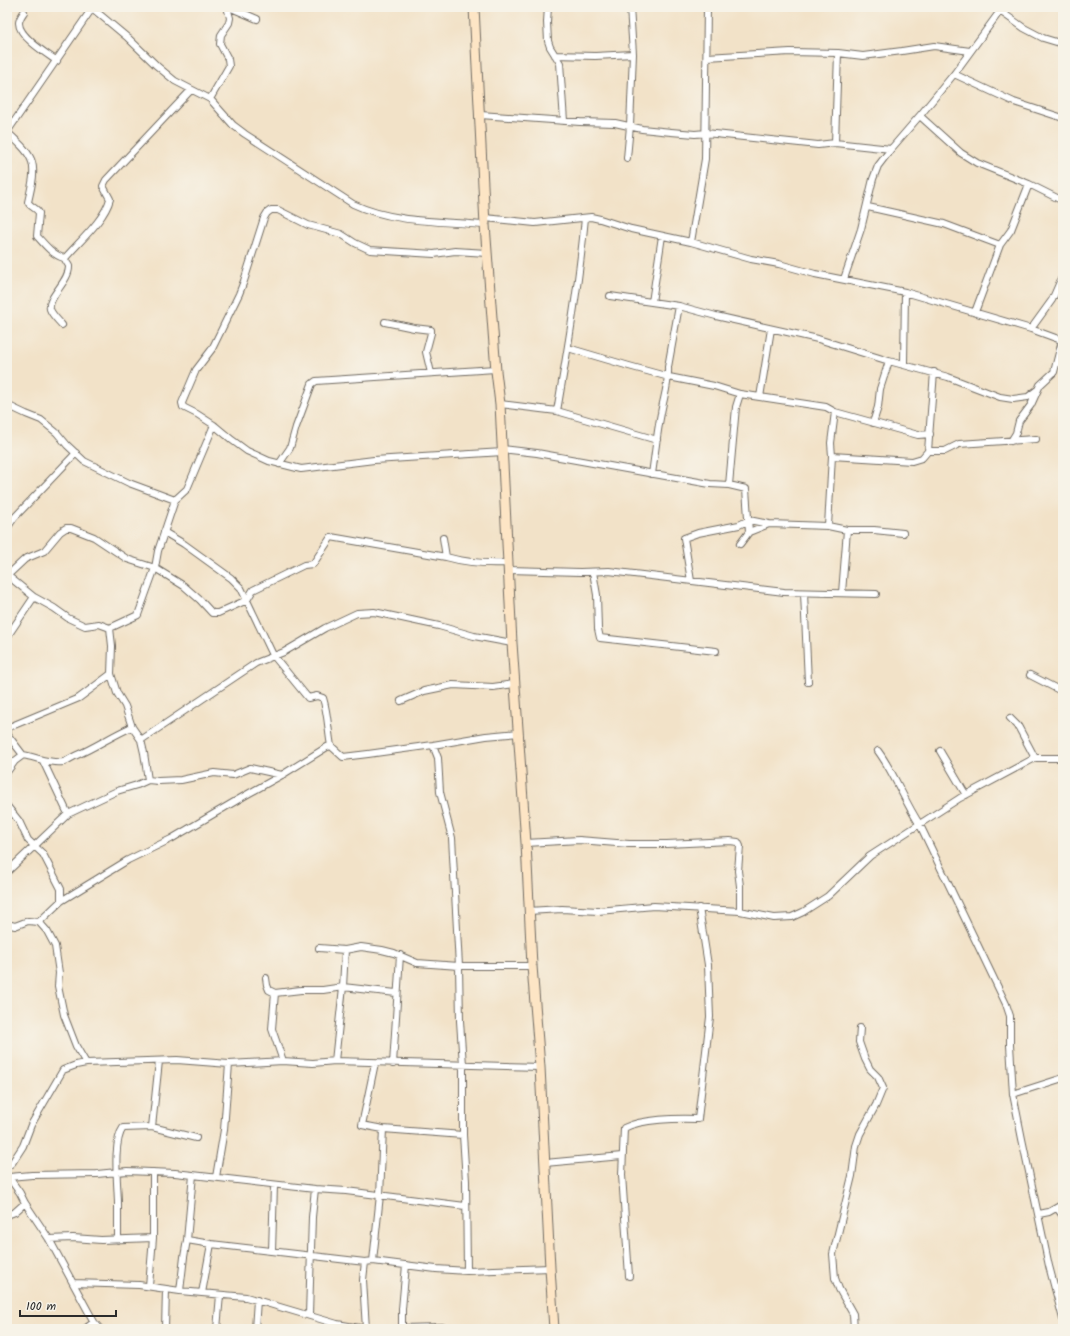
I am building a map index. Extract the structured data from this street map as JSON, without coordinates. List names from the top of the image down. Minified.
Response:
{"scale_bar":"100 m"}
